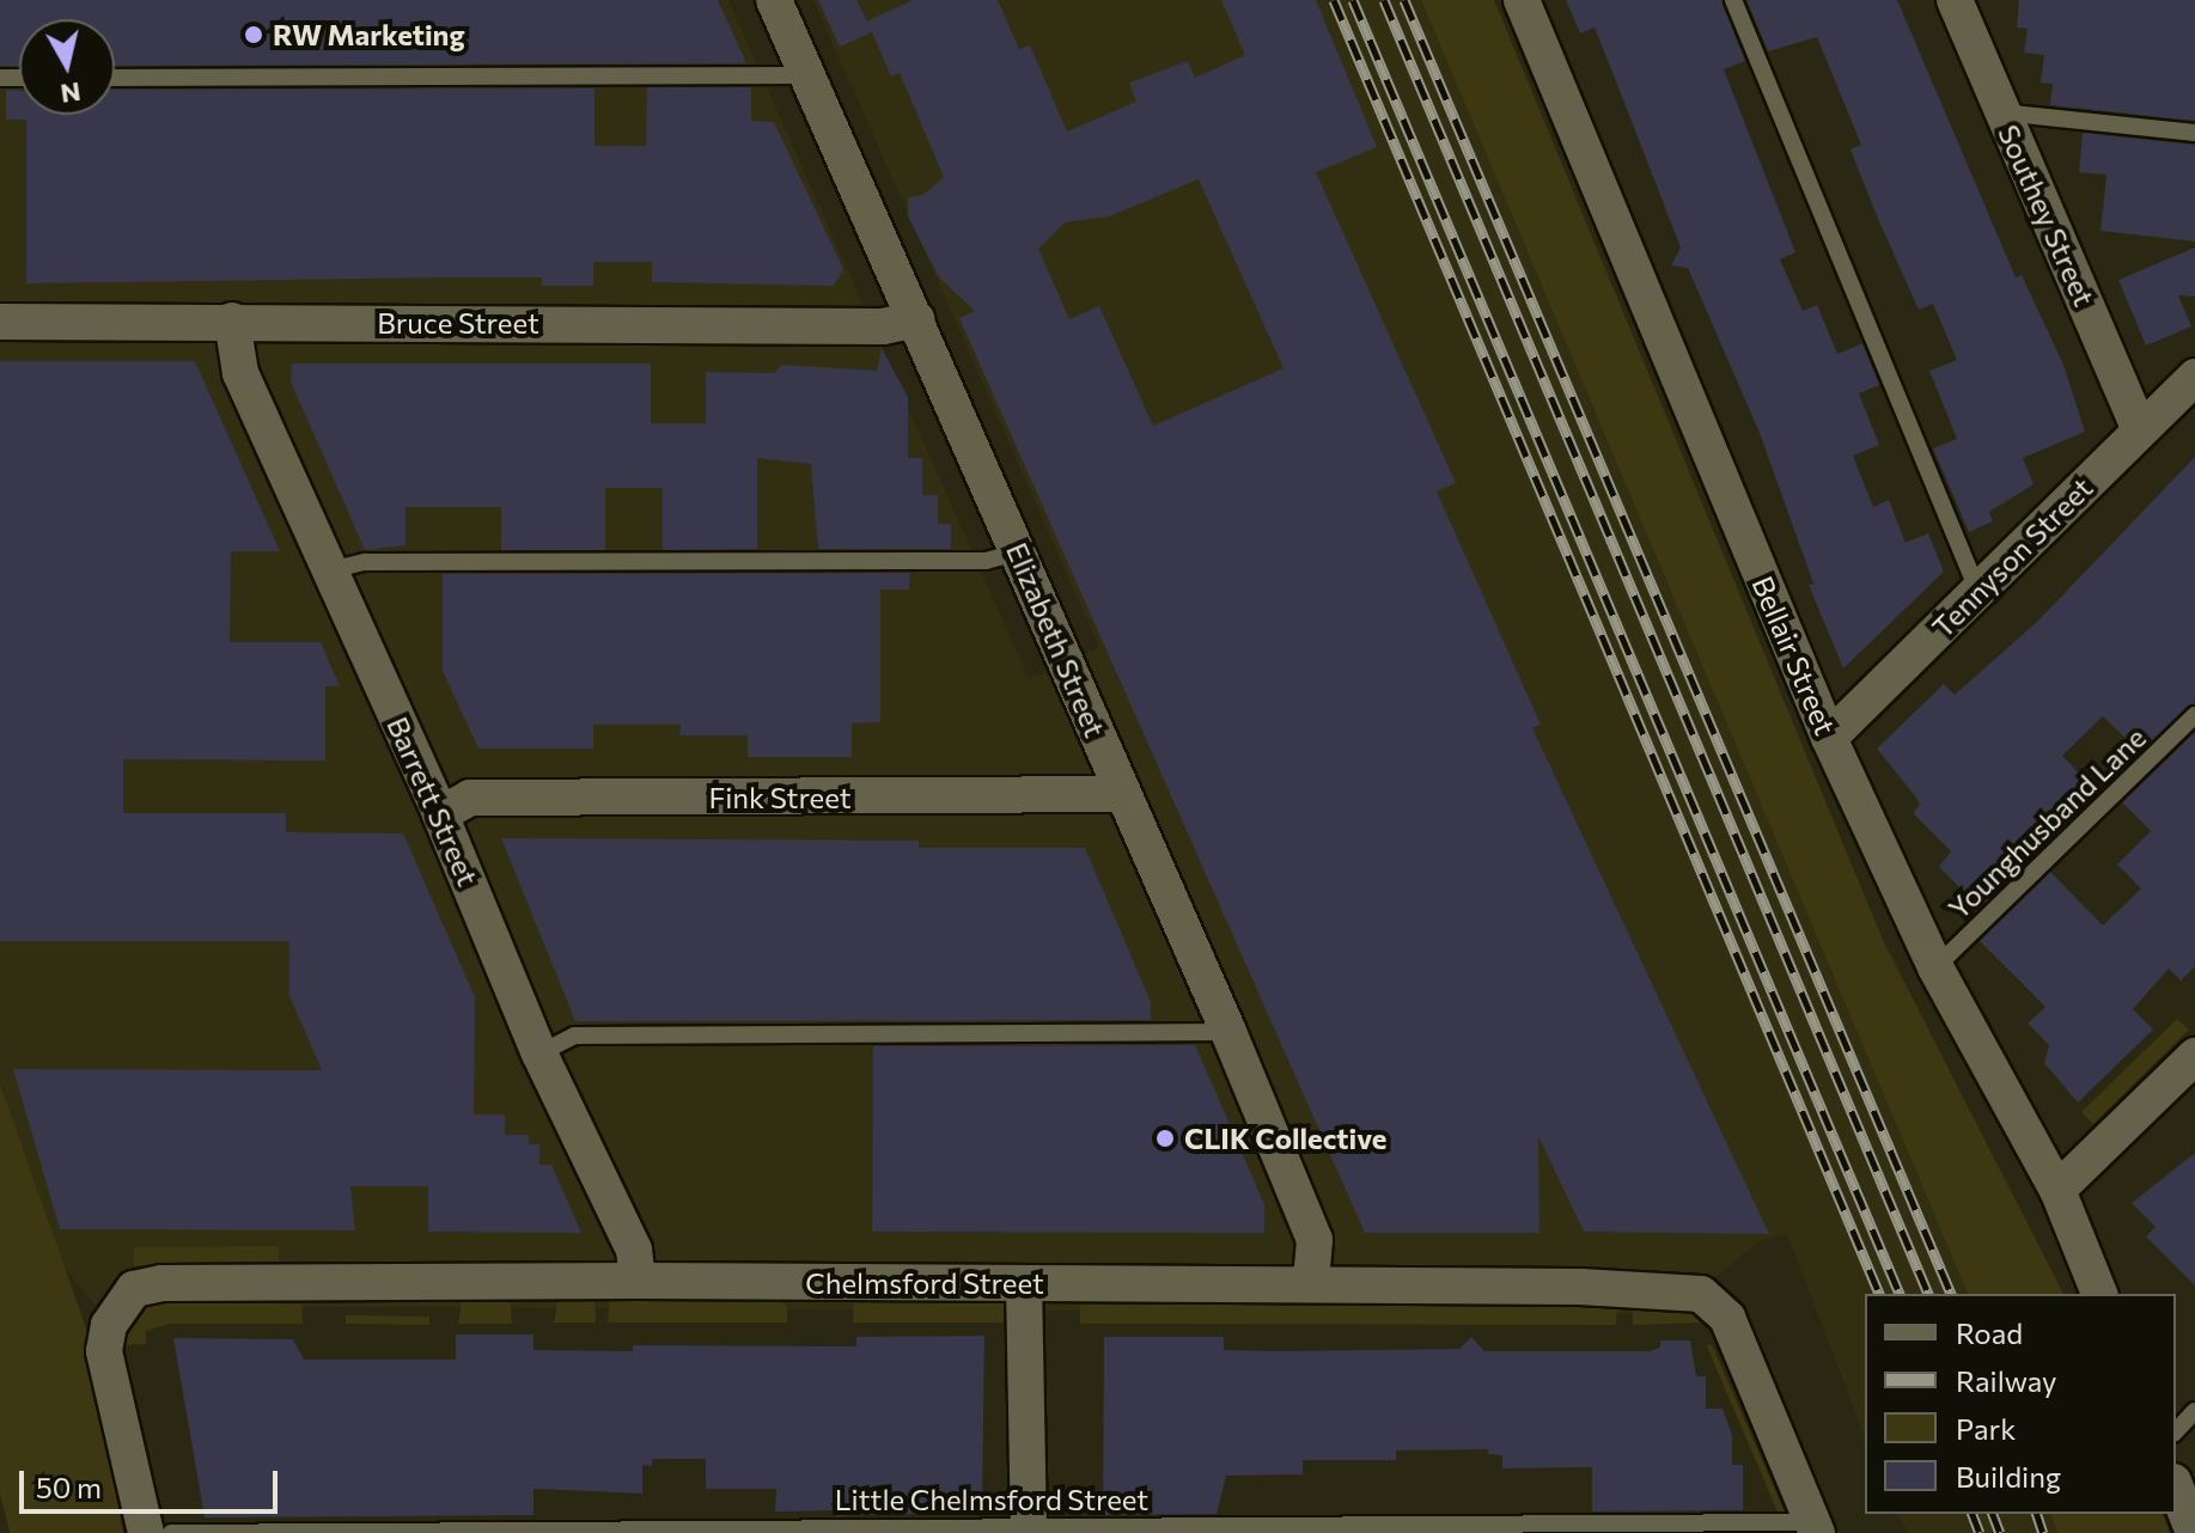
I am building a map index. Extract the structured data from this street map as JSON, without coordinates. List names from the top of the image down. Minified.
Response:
{"streets":{"street":["Southey Street","Bruce Street","Tennyson Street","Elizabeth Street","Bellair Street","Fink Street","Barrett Street","Chelmsford Street"],"lane":["Younghusband Lane","Little Chelmsford Street"]},"crossings":[["Southey Street","Tennyson Street"],["Bruce Street","Elizabeth Street"],["Bruce Street","Barrett Street"],["Tennyson Street","Bellair Street"],["Elizabeth Street","Fink Street"],["Elizabeth Street","Chelmsford Street"],["Bellair Street","Younghusband Lane"],["Fink Street","Barrett Street"],["Barrett Street","Chelmsford Street"],["Chelmsford Street","Little Chelmsford Street"]],"places":["RW Marketing","CLIK Collective"],"legend":["Road","Railway","Park","Building"],"scale_bar":"50 m","north":"bottom"}
